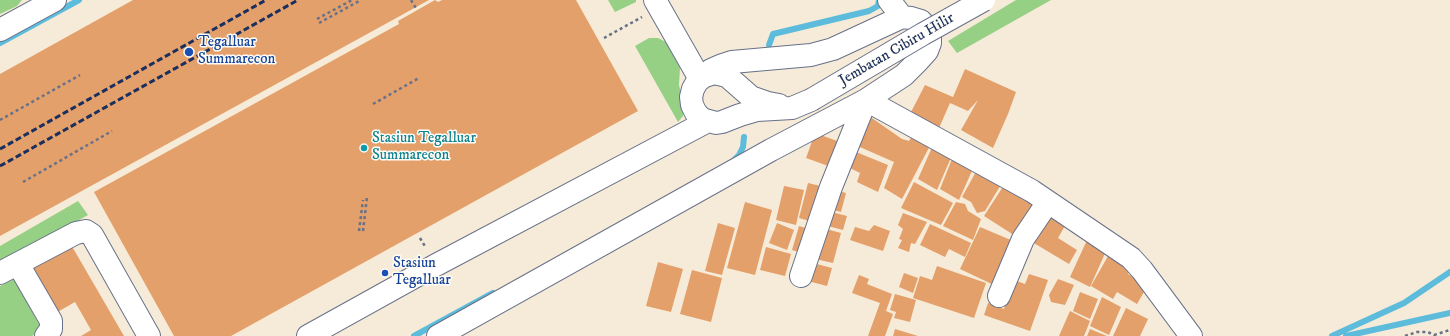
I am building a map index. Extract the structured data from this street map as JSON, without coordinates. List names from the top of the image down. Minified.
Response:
{"streets":{"street":["Jembatan Cibiru Hilir"]},"places":["Tegalluar Summarecon","Stasiun Tegalluar Summarecon","Stasiun Tegalluar"]}
